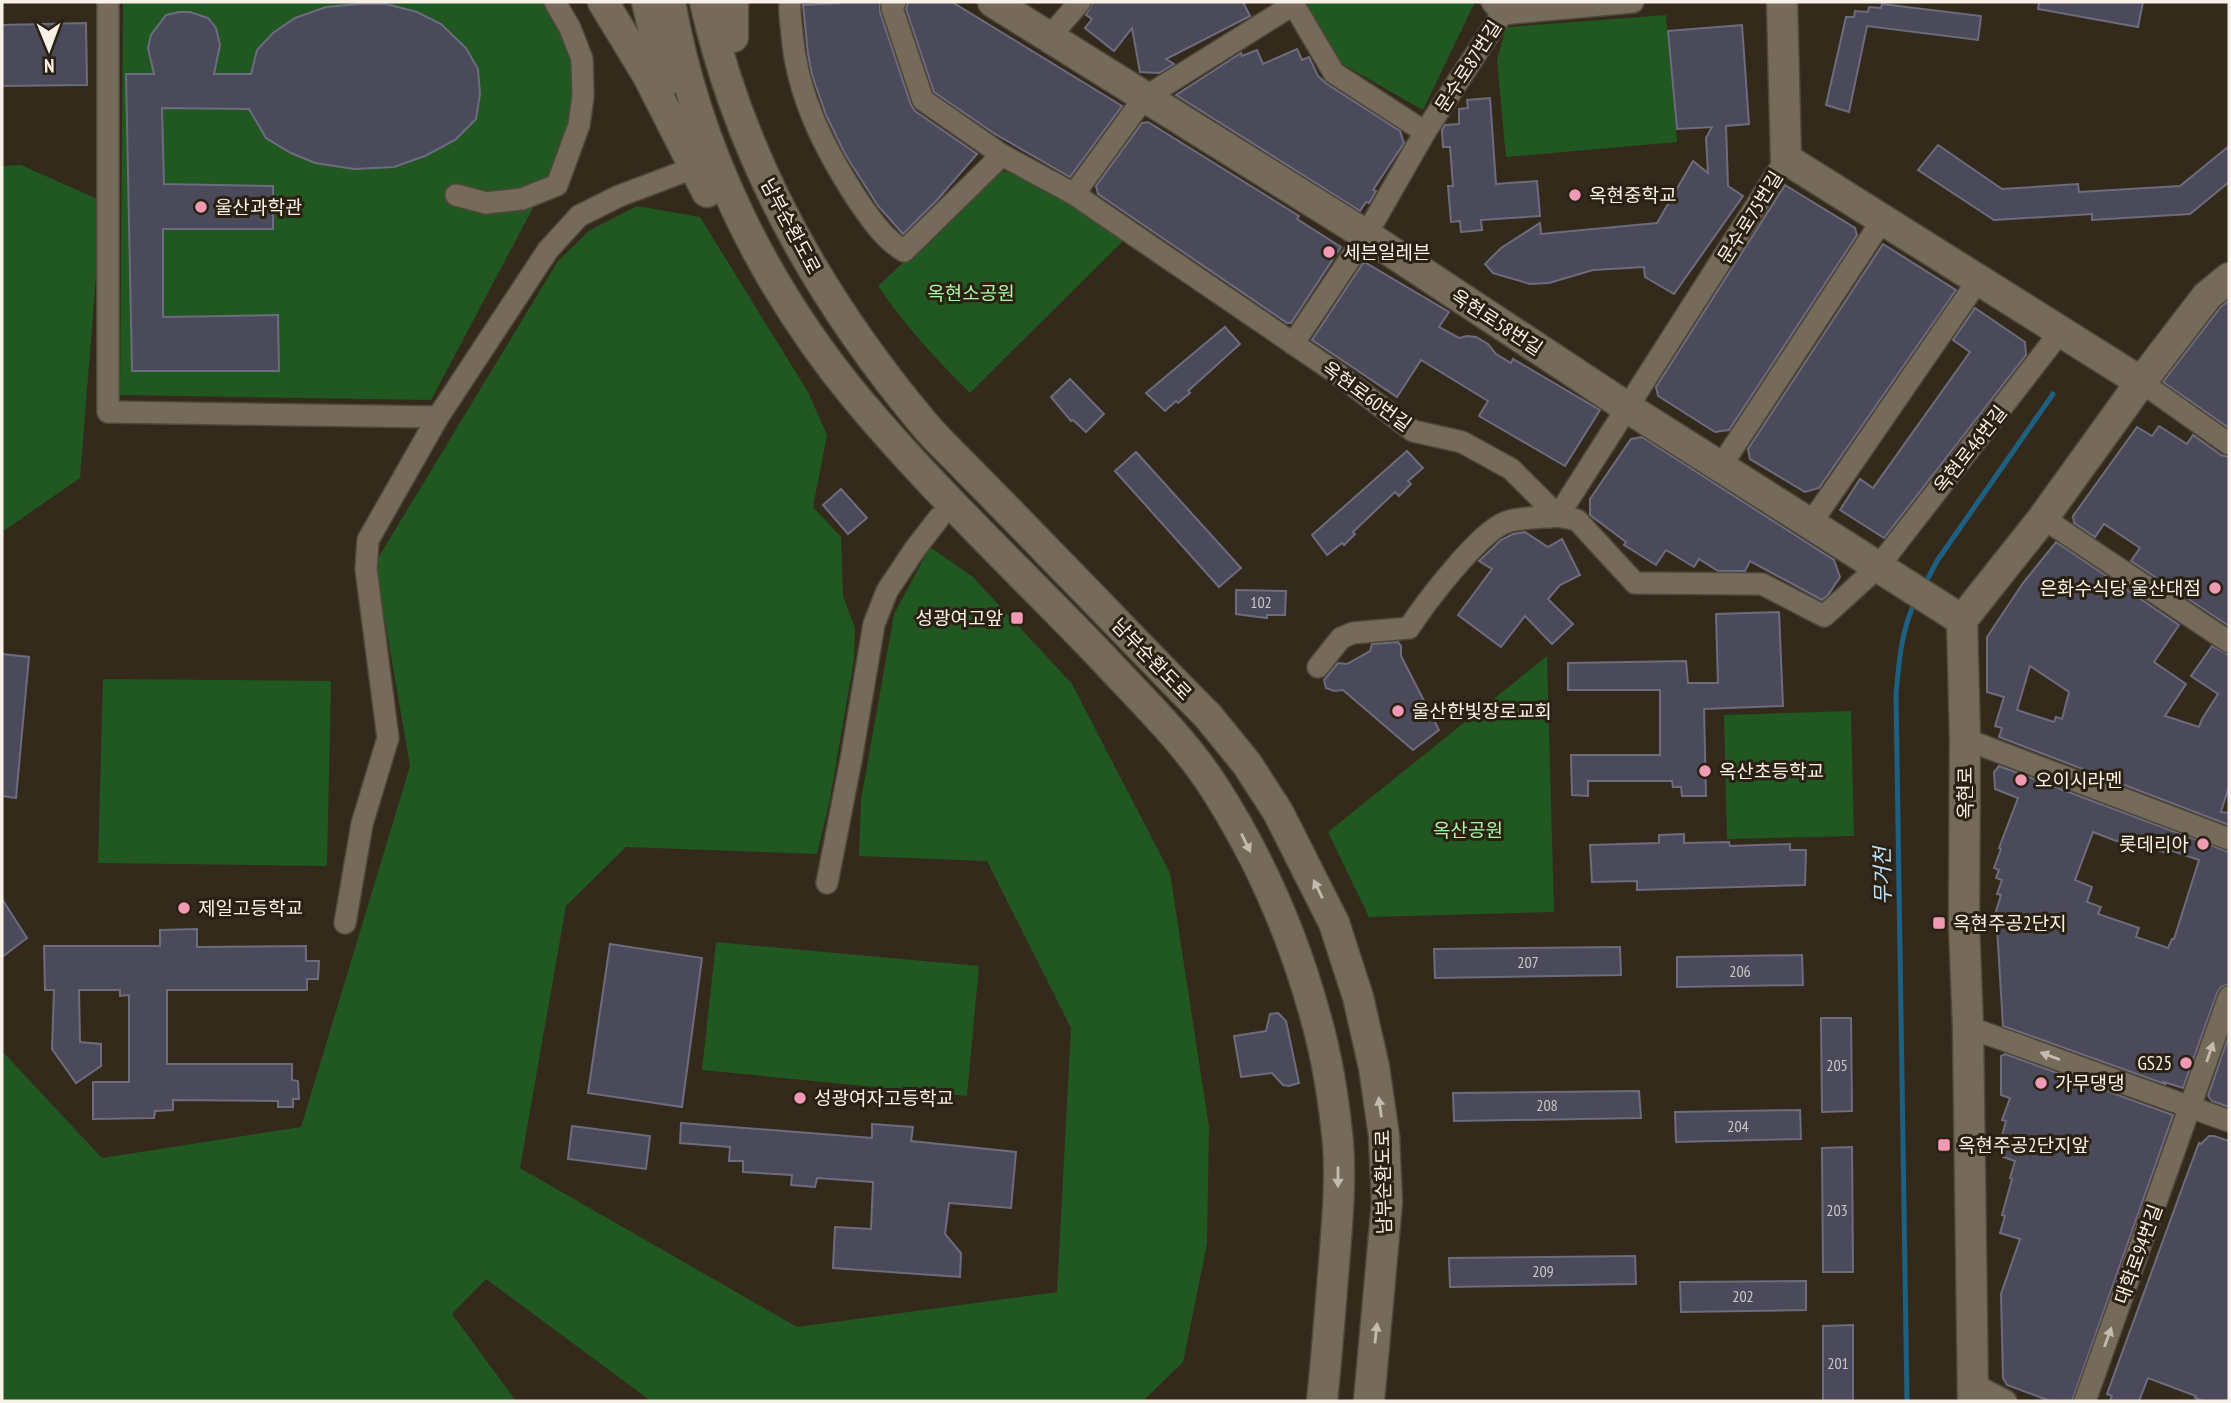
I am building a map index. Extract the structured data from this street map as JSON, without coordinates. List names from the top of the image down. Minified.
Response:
{"streets":{"main road":["문수로75번길","남부순환도로","옥현로58번길","옥현로"],"street":["문수로87번길","옥현로60번길","옥현로46번길","대학로94번길"]},"crossings":[["문수로87번길","옥현로58번길"],["문수로75번길","옥현로58번길"],["옥현로58번길","옥현로60번길"],["옥현로58번길","옥현로46번길"],["옥현로58번길","옥현로"],["옥현로60번길","옥현로46번길"]],"one_way":["대학로94번길"],"water":["무거천"],"parks":["옥현소공원","옥산공원"],"places":{"other":["옥현중학교","울산과학관","세븐일레븐","은화수식당 울산대점","울산한빛장로교회","옥산초등학교","오이시라멘","롯데리아","제일고등학교","GS25","가무댕댕","성광여자고등학교"],"transit":["성광여고앞","옥현주공2단지","옥현주공2단지앞"]},"house_numbers":["102","207","206","205","208","204","203","209","202","201"],"north":"bottom"}
